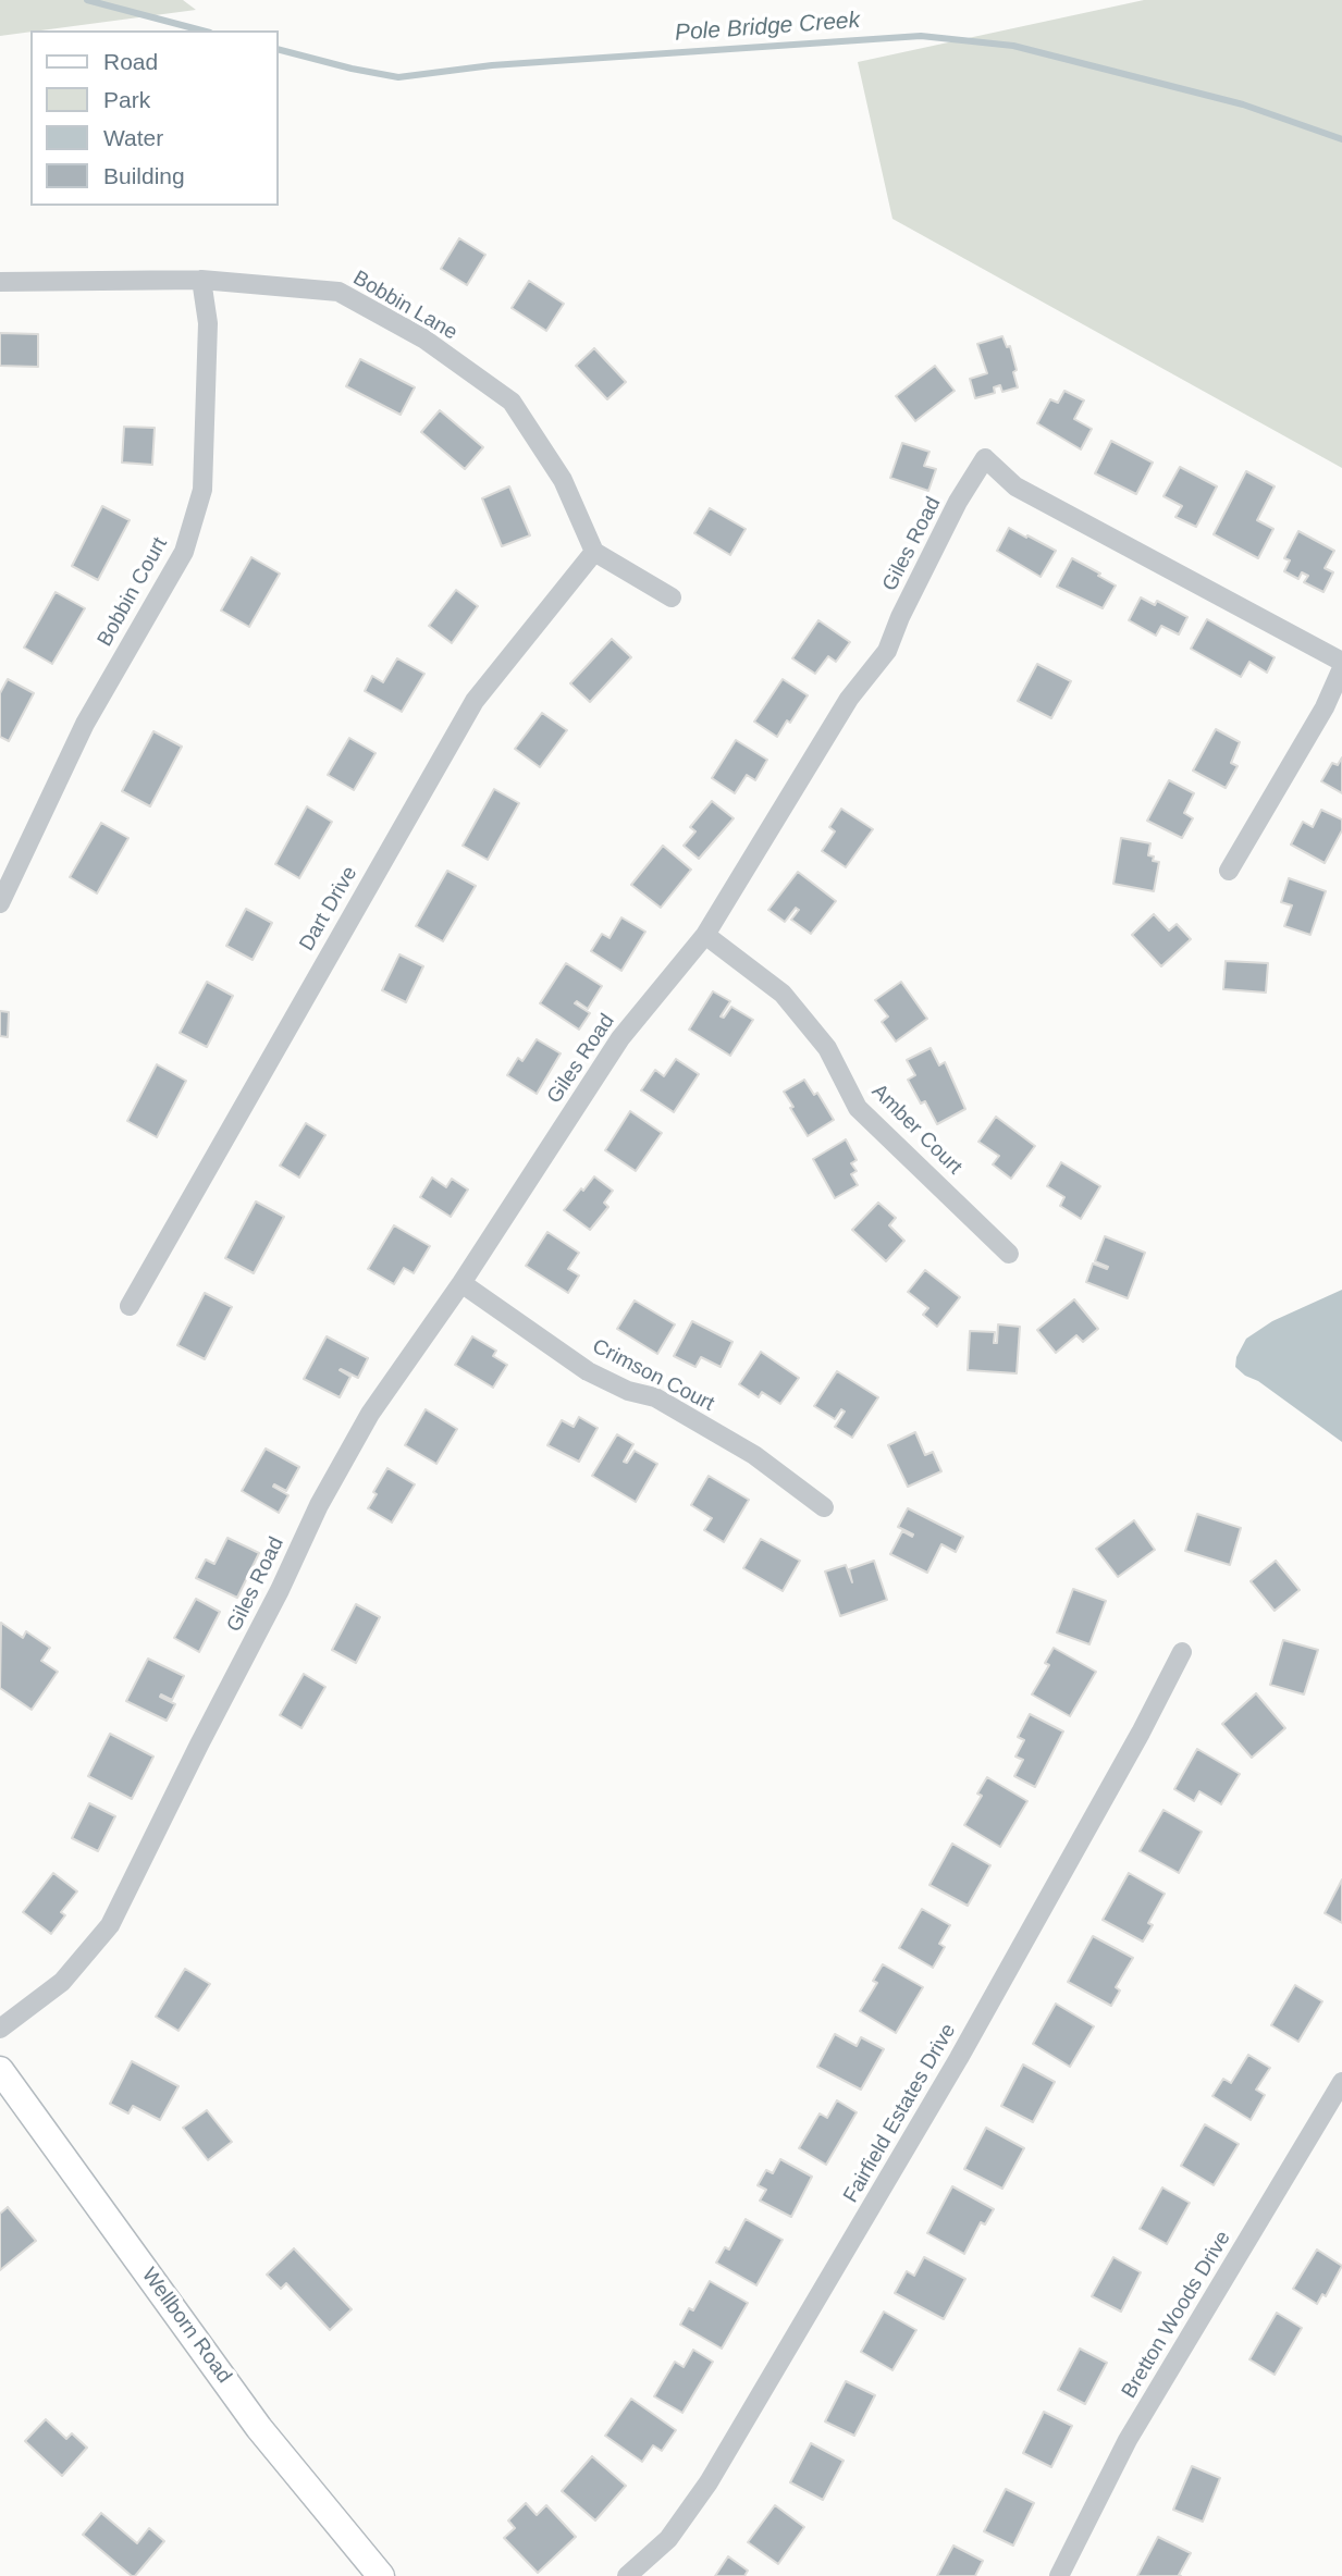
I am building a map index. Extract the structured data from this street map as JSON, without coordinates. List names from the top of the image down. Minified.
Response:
{"streets":{"street":["Bobbin Lane","Giles Road","Bobbin Court","Dart Drive","Amber Court","Crimson Court","Fairfield Estates Drive","Bretton Woods Drive","Wellborn Road"]},"crossings":[["Bobbin Lane","Bobbin Court"],["Bobbin Lane","Dart Drive"],["Giles Road","Amber Court"],["Giles Road","Crimson Court"]],"water":["Pole Bridge Creek"],"legend":["Road","Park","Water","Building"]}
